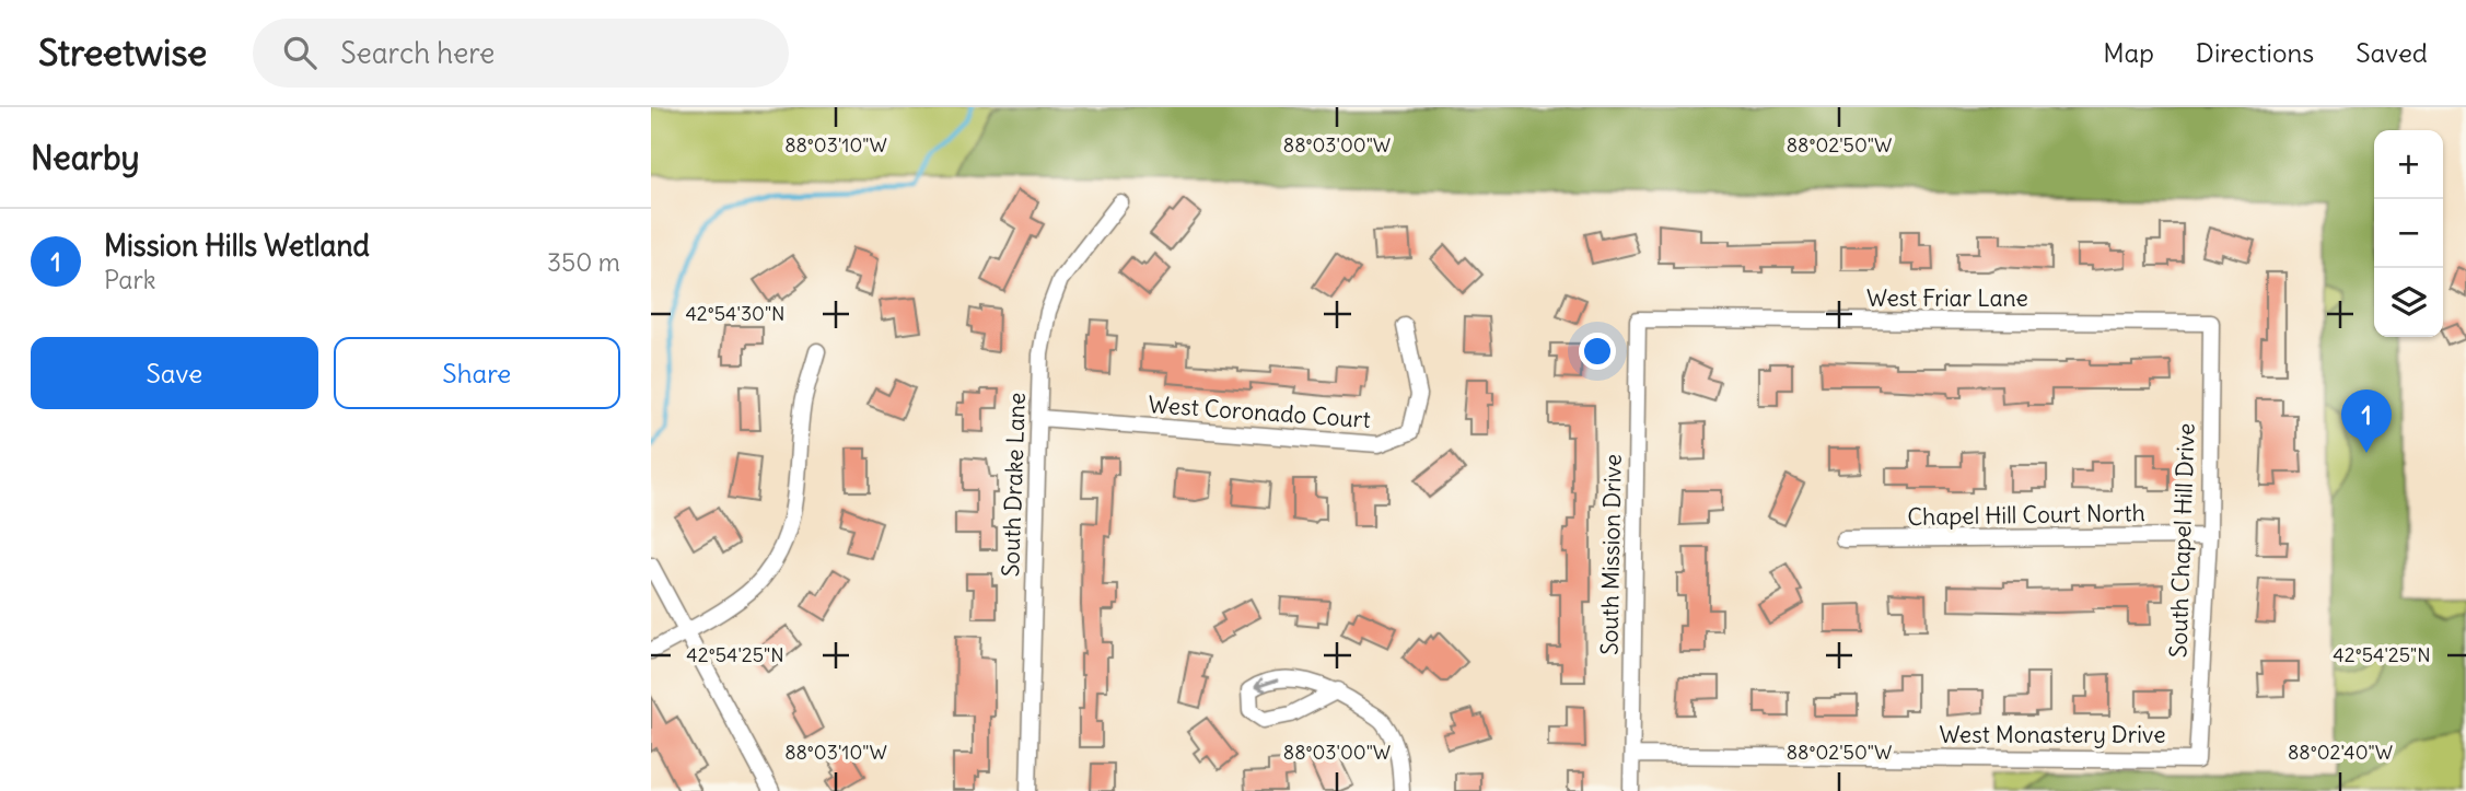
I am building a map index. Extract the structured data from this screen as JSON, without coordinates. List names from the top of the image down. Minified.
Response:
{"streets":{"street":["West Friar Lane","West Coronado Court","South Drake Lane","Chapel Hill Court North","South Chapel Hill Drive","South Mission Drive","West Monastery Drive"]},"crossings":[["West Friar Lane","South Chapel Hill Drive"],["West Friar Lane","South Mission Drive"],["West Coronado Court","South Drake Lane"],["Chapel Hill Court North","South Chapel Hill Drive"],["South Chapel Hill Drive","West Monastery Drive"],["South Mission Drive","West Monastery Drive"]],"page":{"header":"Streetwise","search":"Search here","nav":["Map","Directions","Saved"],"heading":"Nearby","map_buttons":["+","−"],"list":[{"mark":"1","name":"Mission Hills Wetland","note":"Park","value":"350 m"}],"buttons":["Save","Share"],"pins":"1"},"coordinates":["88°03'10\"W","88°03'00\"W","88°02'50\"W","42°54'30\"N","42°54'25\"N","88°02'40\"W"]}
